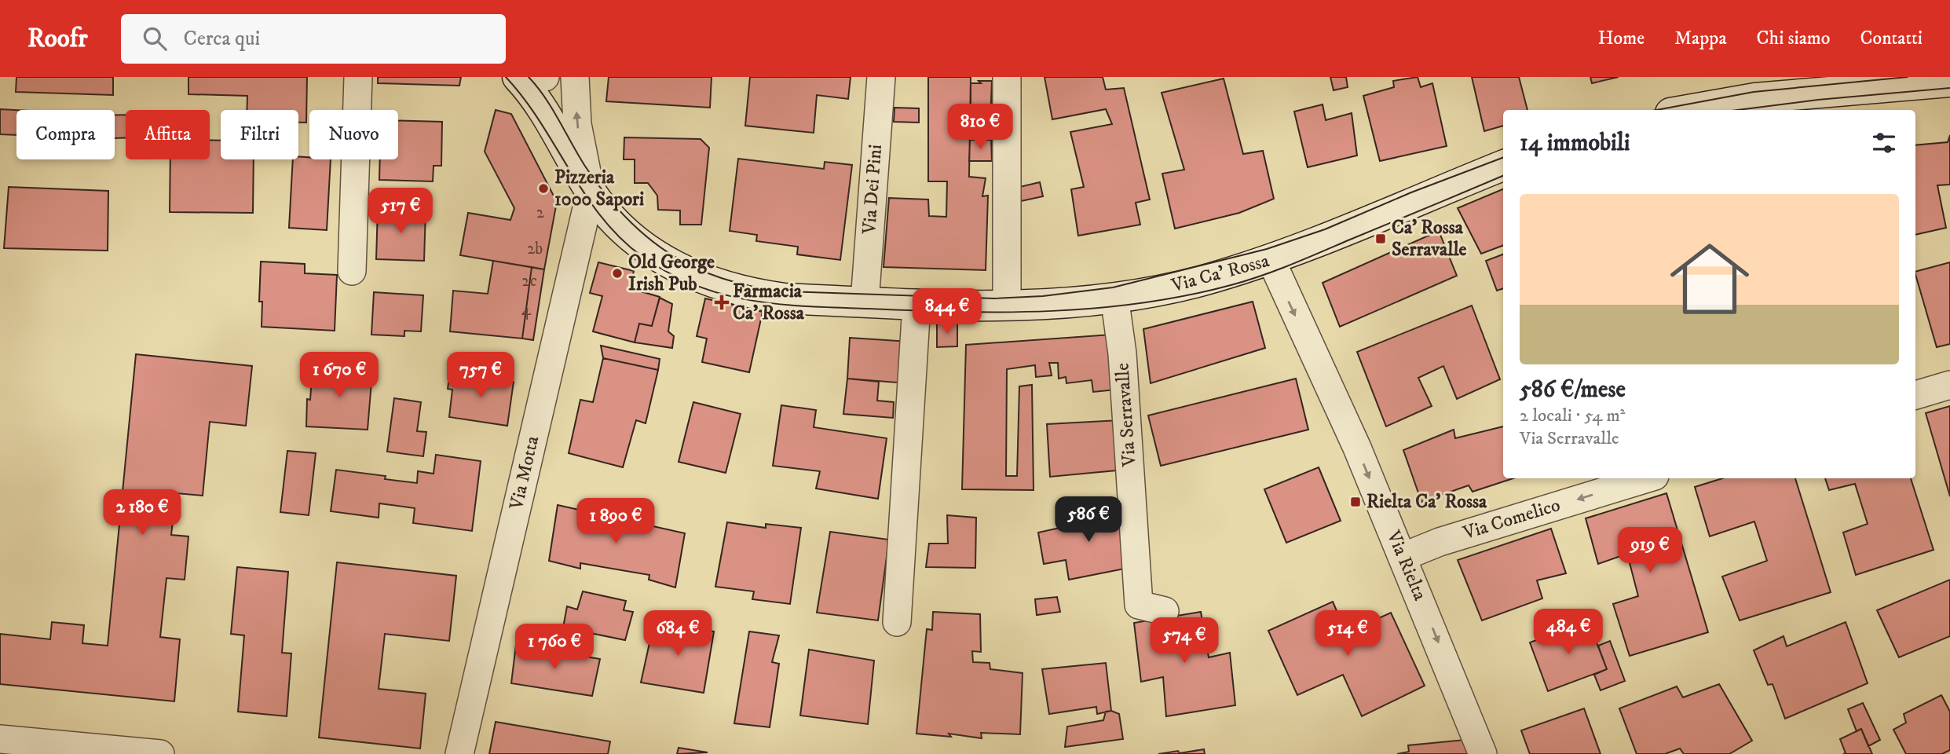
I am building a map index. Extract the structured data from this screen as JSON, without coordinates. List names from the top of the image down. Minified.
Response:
{"streets":{"street":["Via Dei Pini","Via Ca' Rossa","Via Serravalle","Via Motta","Via Comelico","Via Rielta"]},"crossings":[["Via Dei Pini","Via Ca' Rossa"],["Via Ca' Rossa","Via Serravalle"],["Via Ca' Rossa","Via Motta"],["Via Ca' Rossa","Via Rielta"],["Via Comelico","Via Rielta"]],"one_way":["Via Comelico","Via Rielta"],"places":{"other":["Pizzeria 1000 Sapori","Old George Irish Pub"],"transit":["Ca' Rossa Serravalle","Rielta Ca' Rossa"],"health":["Farmacia Ca' Rossa"]},"house_numbers":["2","2b","2c","4"],"page":{"header":"Roofr","search":"Cerca qui","nav":["Home","Mappa","Chi siamo","Contatti"],"price":["810 €","517 €","844 €","1 670 €","757 €","2 180 €","586 €","1 890 €","919 €","484 €","684 €","514 €","574 €","1 760 €"],"chip":["Compra","Affitta","Filtri","Nuovo"],"heading":"14 immobili","list":[{"name":"586 €/mese","note":"2 locali · 54 m² · Via Serravalle"}]}}
